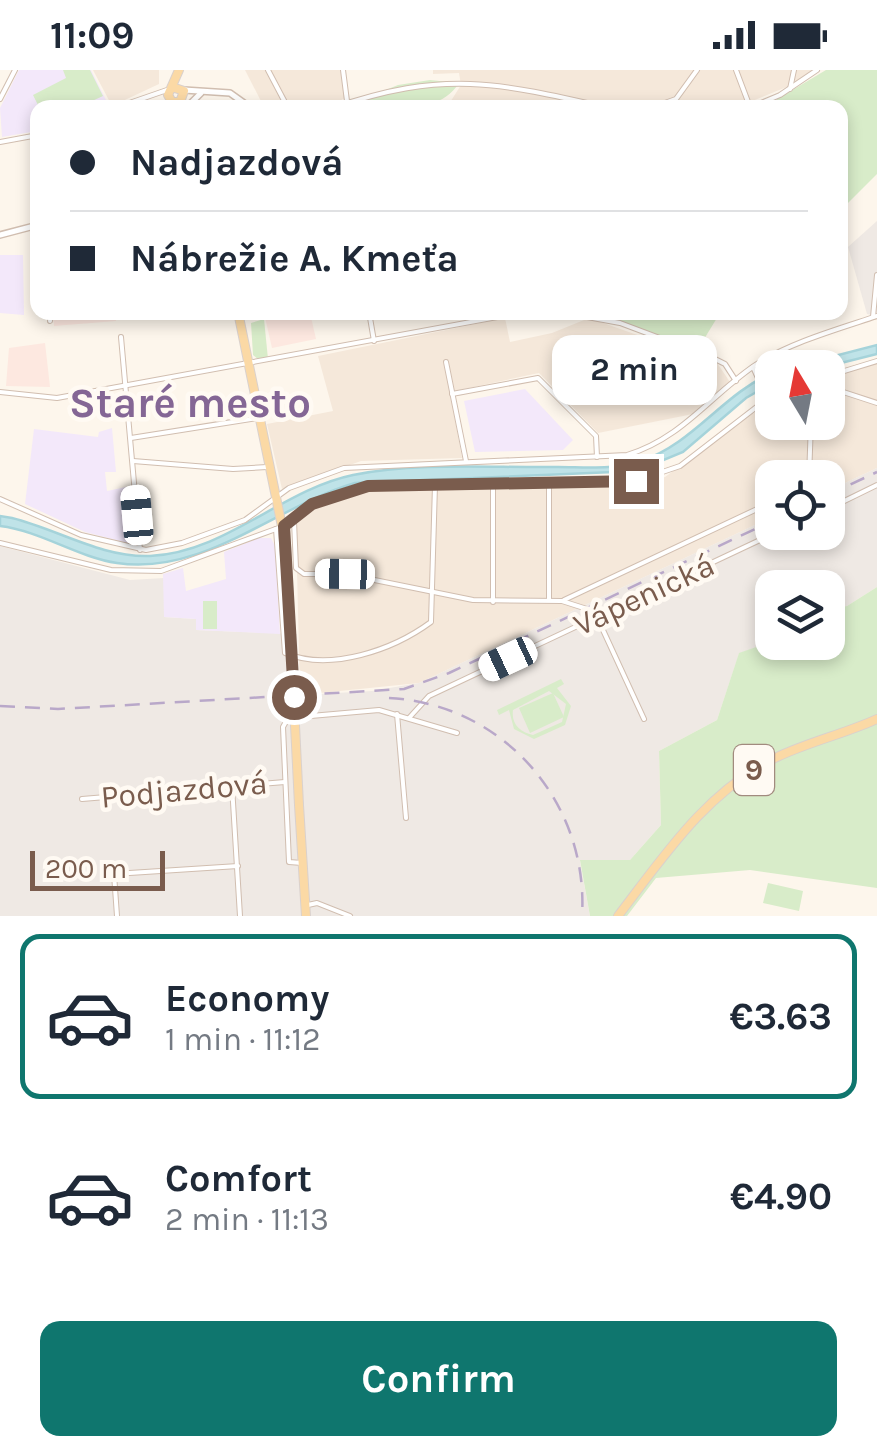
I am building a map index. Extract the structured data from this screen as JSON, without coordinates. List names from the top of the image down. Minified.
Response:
{"streets":{"main road":["9"],"street":["Vápenická","Podjazdová"]},"districts":["Staré mesto"],"scale_bar":"200 m","north":"top","page":{"status":"11:09","banner":["Nadjazdová","Nábrežie A. Kmeťa"],"bubble":"2 min","scale":"200 m","list":[{"name":"Economy","note":"1 min · 11:12","value":"€3.63"},{"name":"Comfort","note":"2 min · 11:13","value":"€4.90"}],"buttons":"Confirm"}}
